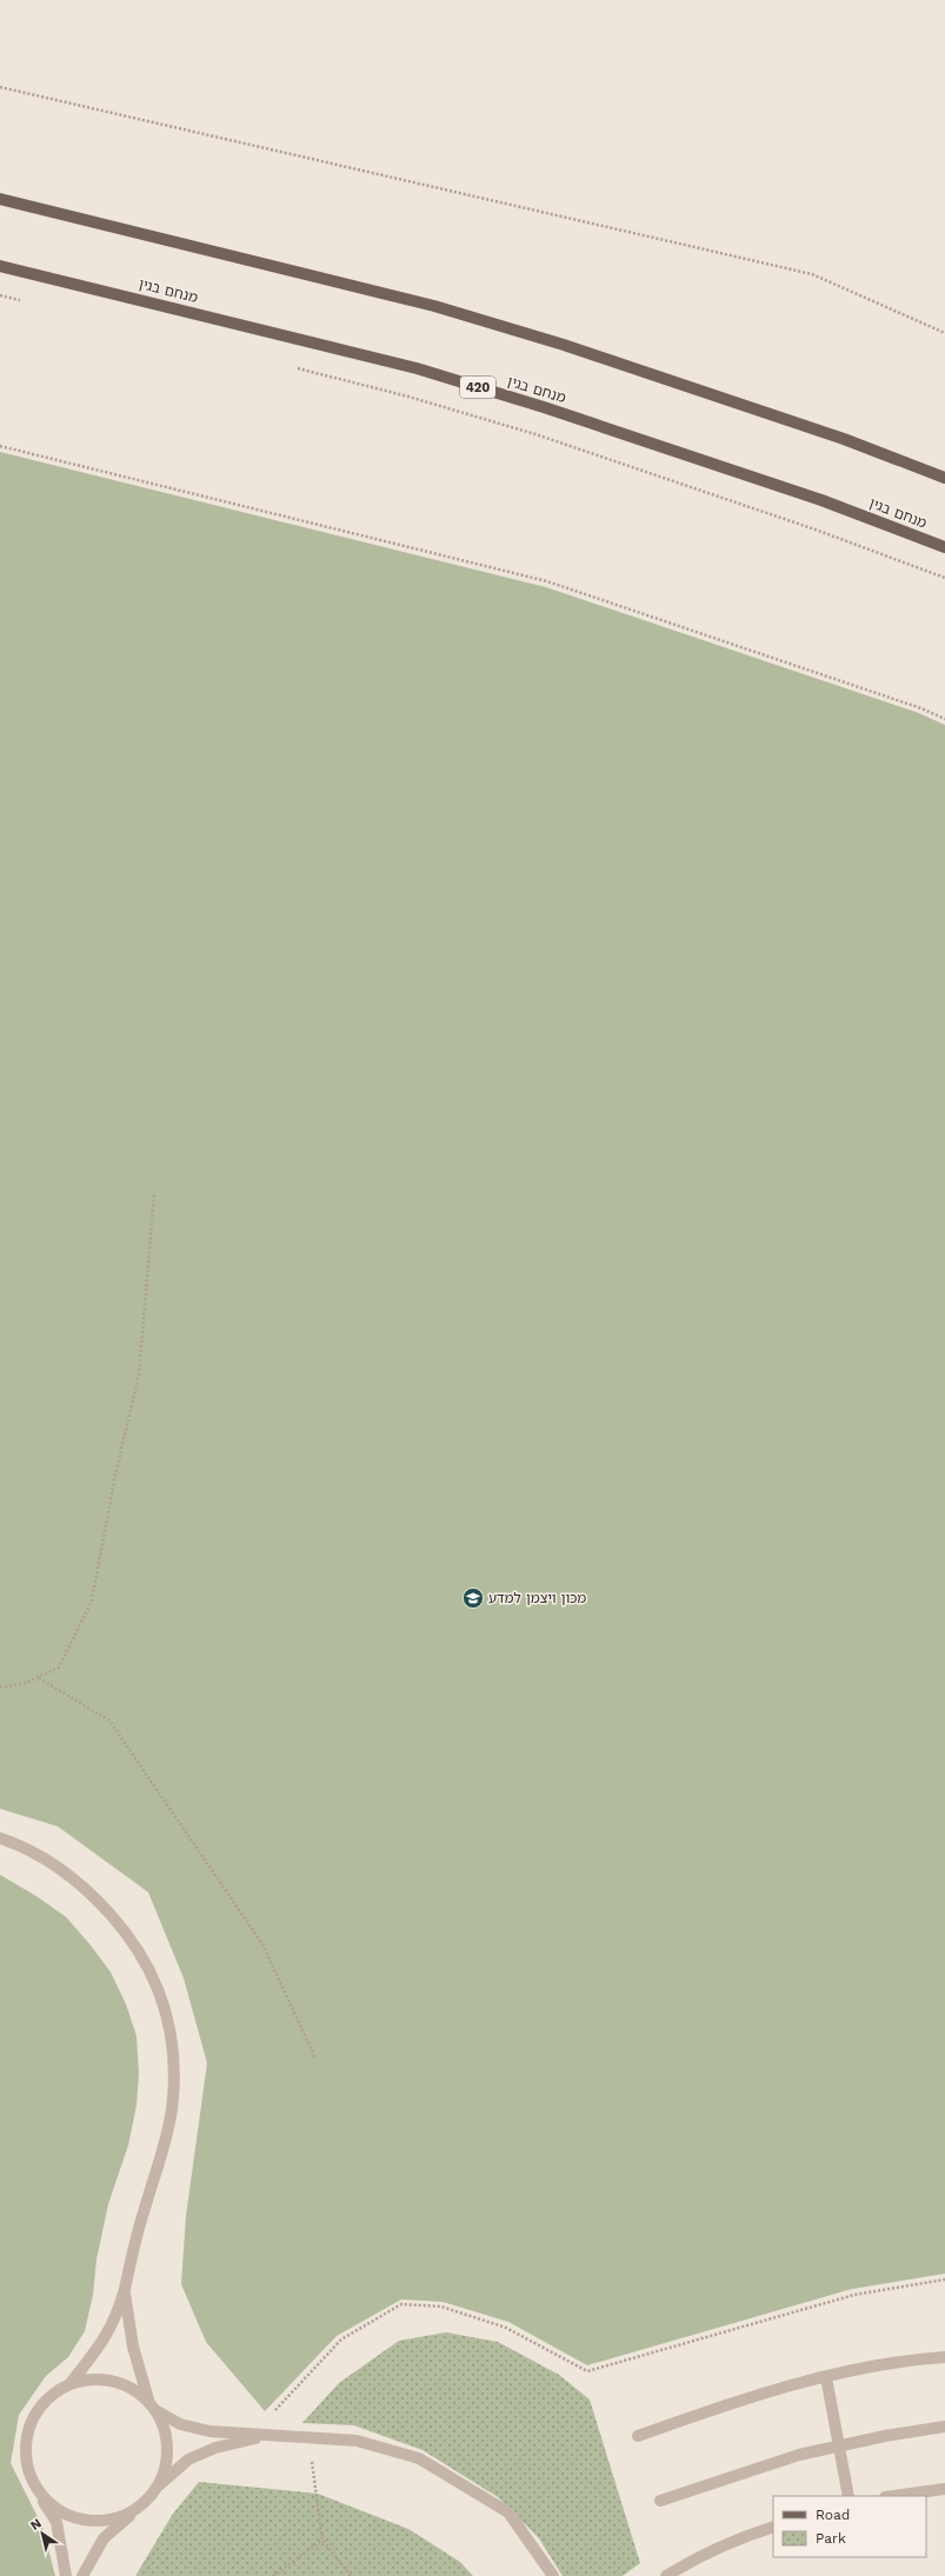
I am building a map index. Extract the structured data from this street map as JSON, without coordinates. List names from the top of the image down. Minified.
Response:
{"streets":{"main road":["מנחם בגין","420"]},"places":{"school or university":["מכון ויצמן למדע"]},"legend":["Road","Park"],"north":"top left"}
